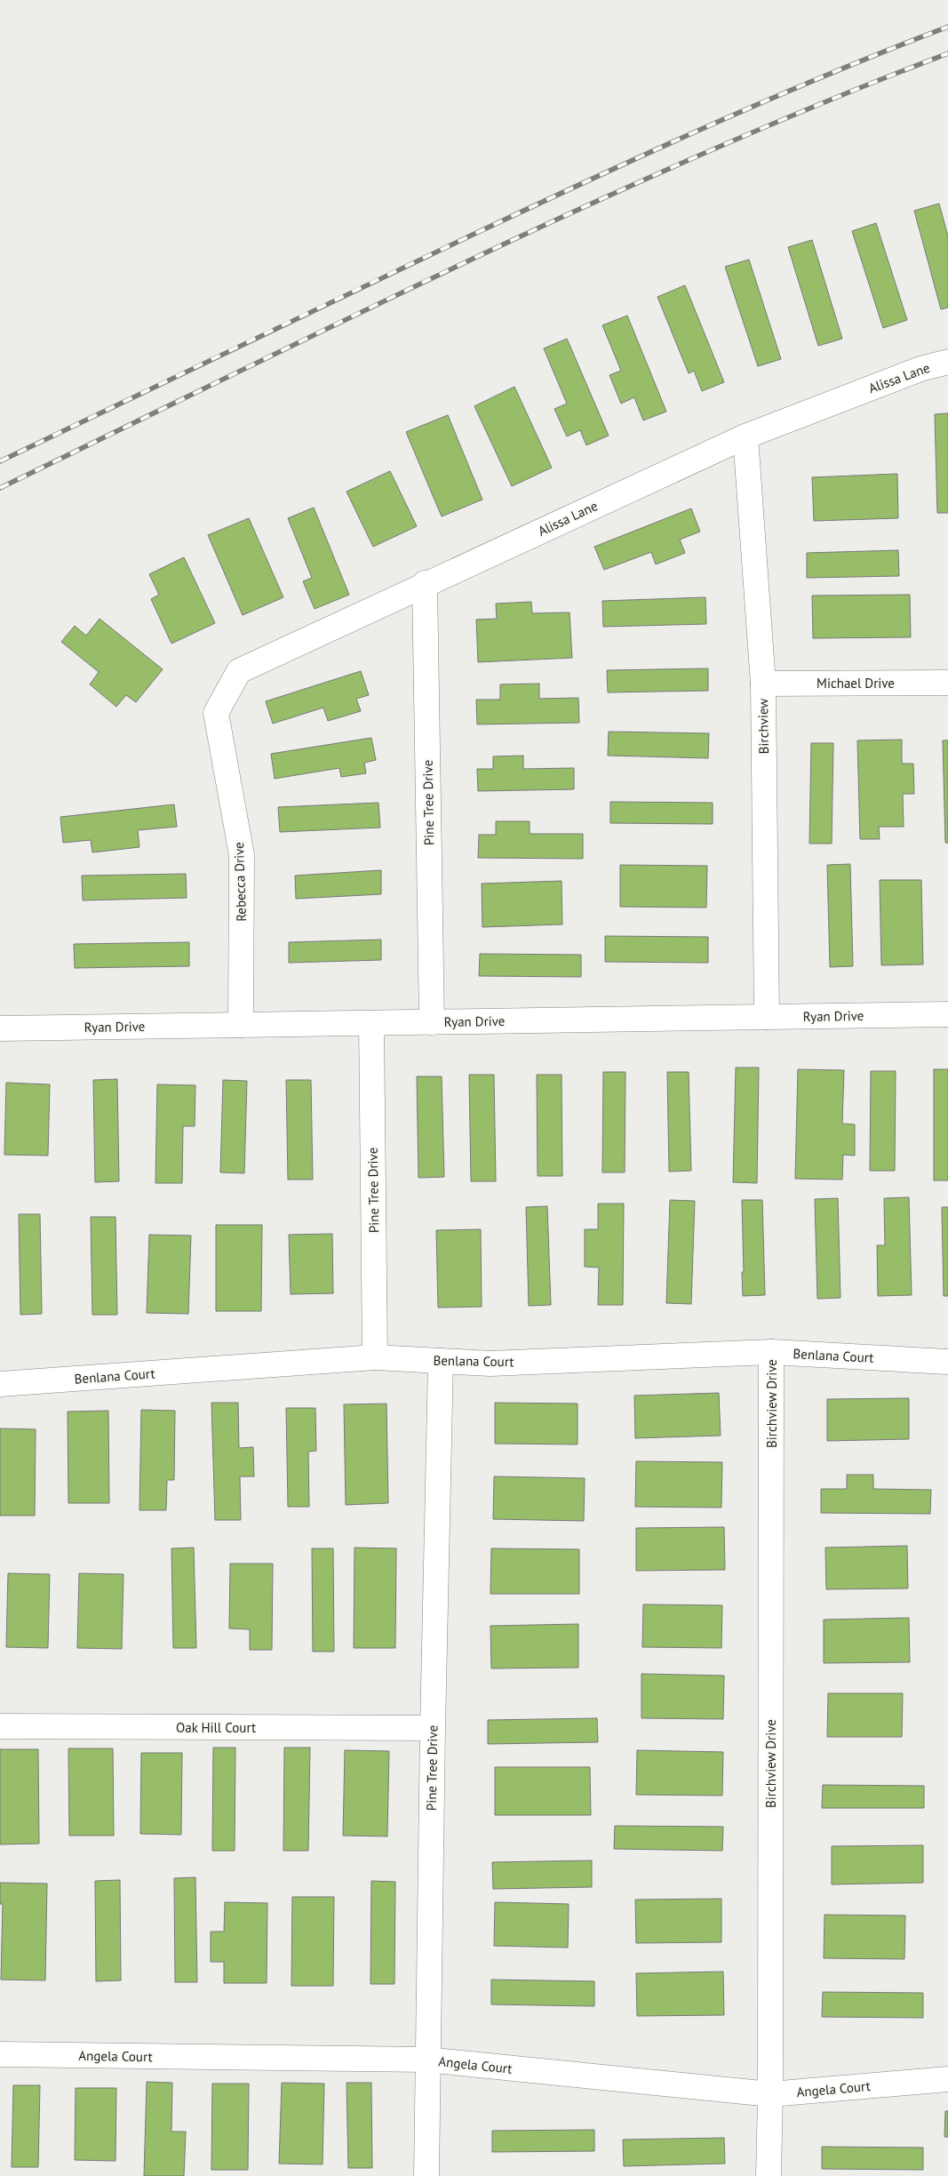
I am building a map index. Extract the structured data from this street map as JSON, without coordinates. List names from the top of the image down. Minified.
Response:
{"streets":{"street":["Alissa Lane","Michael Drive","Birchview","Pine Tree Drive","Rebecca Drive","Ryan Drive","Benlana Court","Birchview Drive","Oak Hill Court","Angela Court"]},"crossings":[["Alissa Lane","Birchview"],["Alissa Lane","Pine Tree Drive"],["Alissa Lane","Rebecca Drive"],["Michael Drive","Birchview"],["Birchview","Ryan Drive"],["Pine Tree Drive","Ryan Drive"],["Pine Tree Drive","Benlana Court"],["Pine Tree Drive","Oak Hill Court"],["Pine Tree Drive","Angela Court"],["Rebecca Drive","Ryan Drive"],["Benlana Court","Birchview Drive"],["Birchview Drive","Angela Court"]]}
